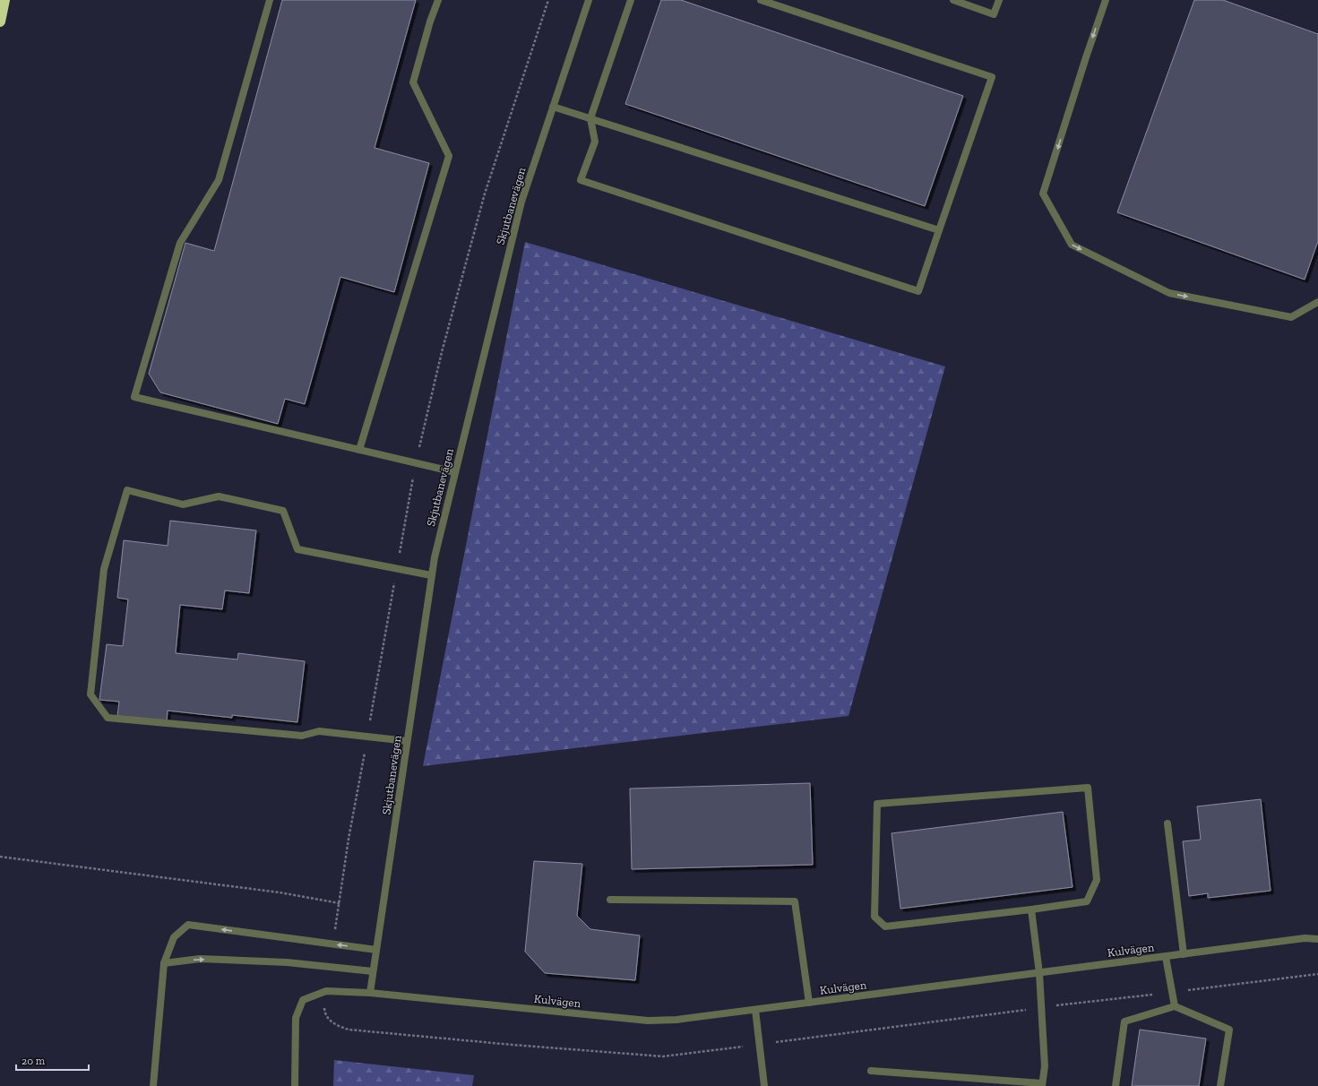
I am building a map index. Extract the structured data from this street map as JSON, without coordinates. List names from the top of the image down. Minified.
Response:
{"streets":{"street":["Skjutbanevägen","Kulvägen"]},"crossings":[["Skjutbanevägen","Kulvägen"]],"scale_bar":"20 m"}
